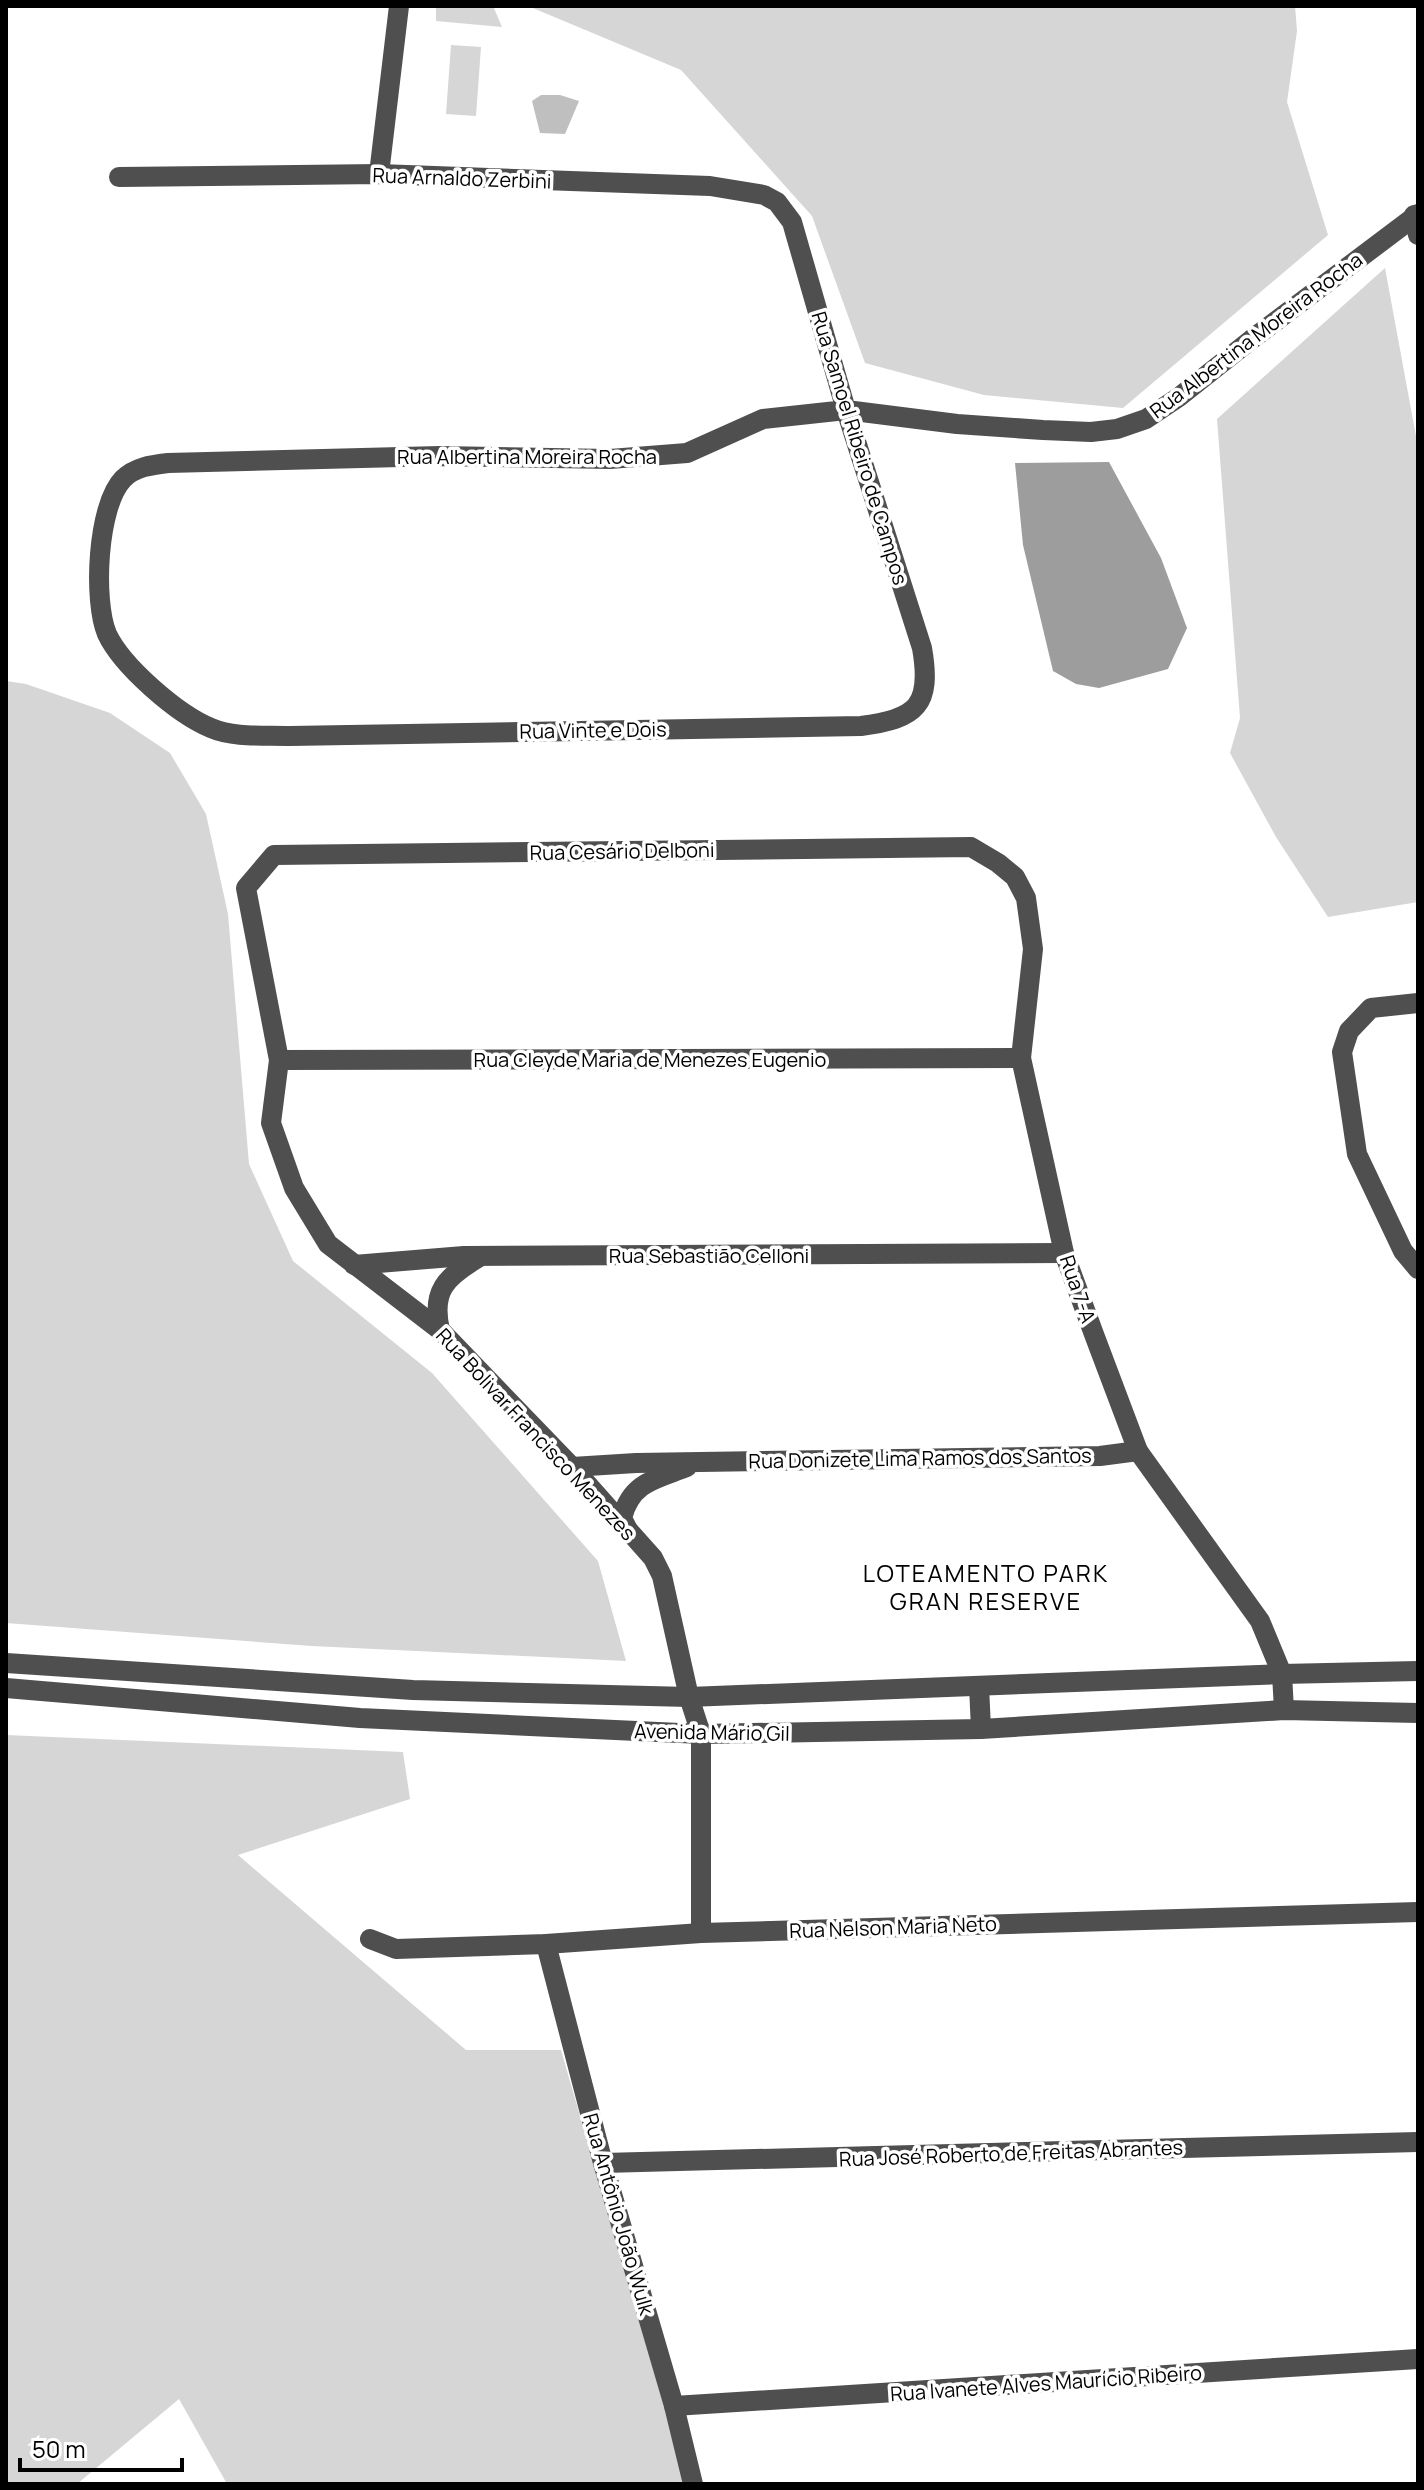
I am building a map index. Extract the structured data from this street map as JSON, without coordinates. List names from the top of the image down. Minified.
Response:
{"streets":{"street":["Rua Arnaldo Zerbini","Rua Albertina Moreira Rocha","Rua Samoel Ribeiro de Campos","Rua Vinte e Dois","Rua Cesário Delboni","Rua Cleyde Maria de Menezes Eugenio","Rua Sebastião Celloni","Rua 7-A","Rua Bolivar Francisco Menezes","Rua Donizete Lima Ramos dos Santos","Avenida Mário Gil","Rua Nelson Maria Neto","Rua José Roberto de Freitas Abrantes","Rua Antônio João Wulk","Rua lvanete Alves Maurício Ribeiro"]},"crossings":[["Rua Arnaldo Zerbini","Rua Samoel Ribeiro de Campos"],["Rua Albertina Moreira Rocha","Rua Samoel Ribeiro de Campos"],["Rua Albertina Moreira Rocha","Rua Vinte e Dois"],["Rua Samoel Ribeiro de Campos","Rua Vinte e Dois"],["Rua Cesário Delboni","Rua 7-A"],["Rua Cesário Delboni","Rua Bolivar Francisco Menezes"],["Rua Cleyde Maria de Menezes Eugenio","Rua 7-A"],["Rua Cleyde Maria de Menezes Eugenio","Rua Bolivar Francisco Menezes"],["Rua Sebastião Celloni","Rua 7-A"],["Rua Sebastião Celloni","Rua Bolivar Francisco Menezes"],["Rua 7-A","Rua Donizete Lima Ramos dos Santos"],["Rua 7-A","Avenida Mário Gil"],["Rua Bolivar Francisco Menezes","Rua Donizete Lima Ramos dos Santos"],["Rua Bolivar Francisco Menezes","Avenida Mário Gil"],["Rua Bolivar Francisco Menezes","Rua Nelson Maria Neto"],["Rua Nelson Maria Neto","Rua Antônio João Wulk"],["Rua José Roberto de Freitas Abrantes","Rua Antônio João Wulk"],["Rua Antônio João Wulk","Rua lvanete Alves Maurício Ribeiro"]],"districts":["LOTEAMENTO PARK GRAN RESERVE"],"scale_bar":"50 m"}
